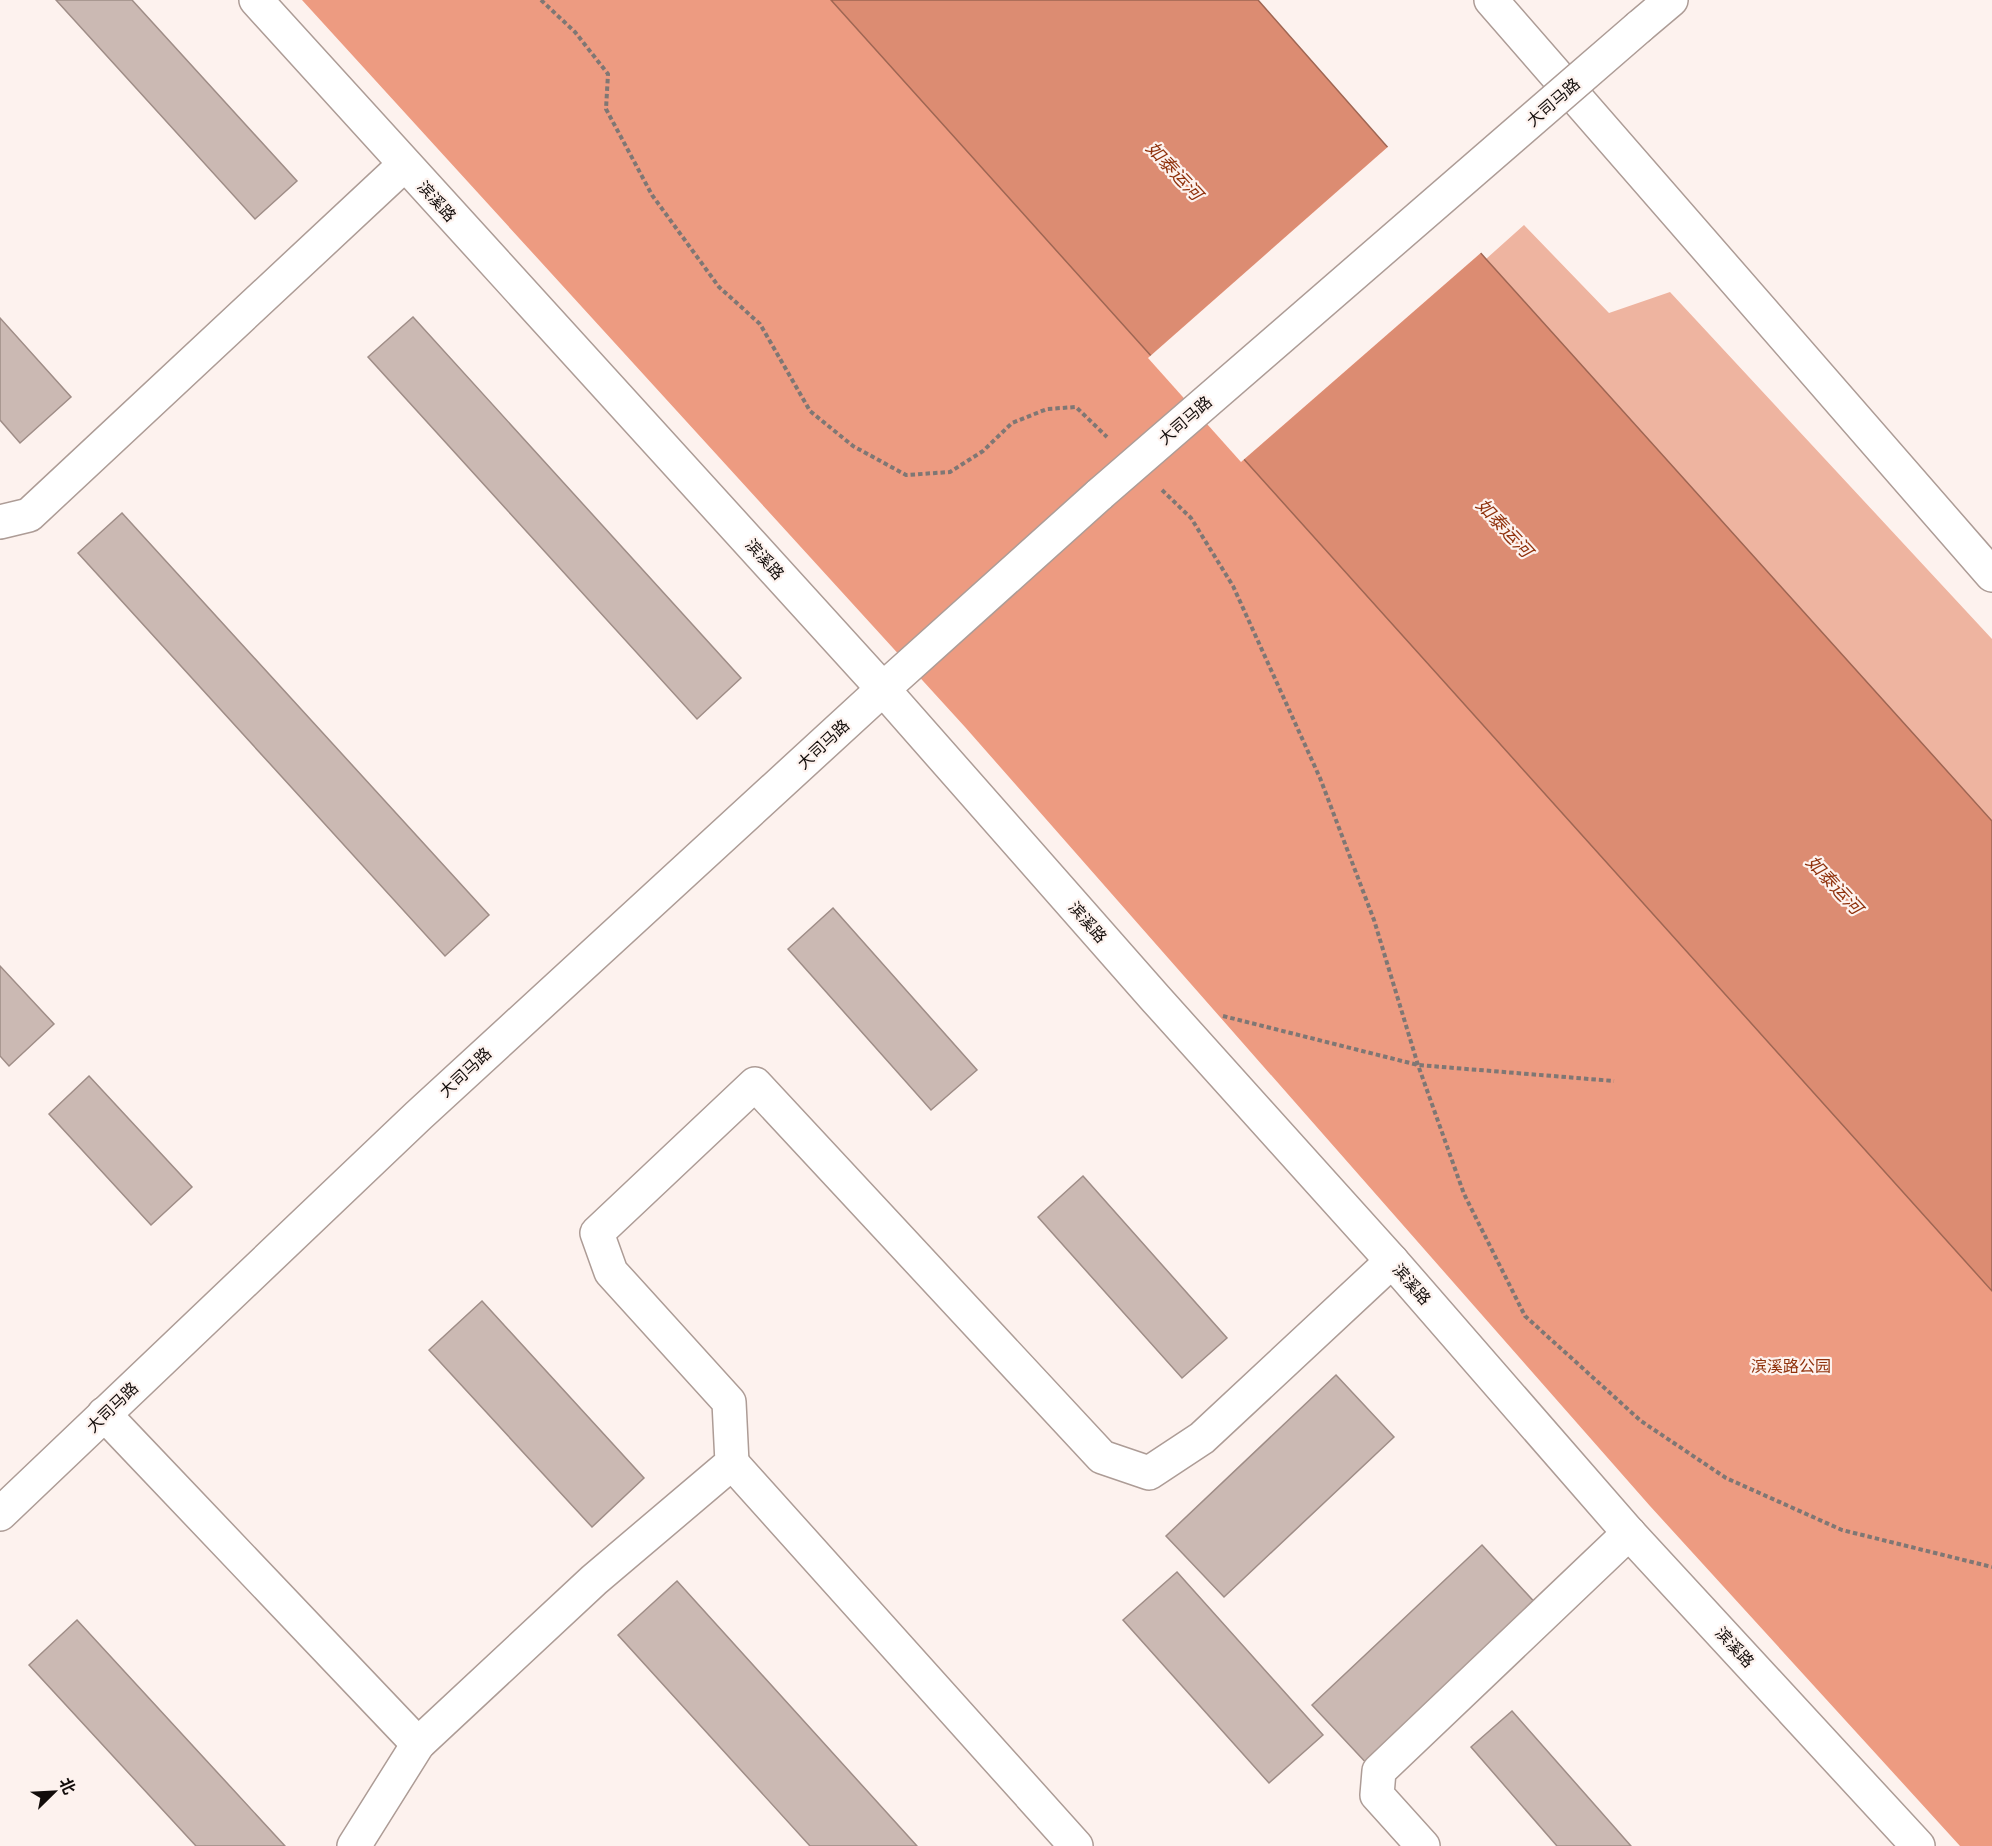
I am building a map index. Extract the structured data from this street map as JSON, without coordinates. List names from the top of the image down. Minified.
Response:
{"streets":{"street":["大司马路","滨溪路"]},"crossings":[["大司马路","滨溪路"]],"water":["如泰运河"],"parks":["滨溪路公园"],"north":"top right"}
